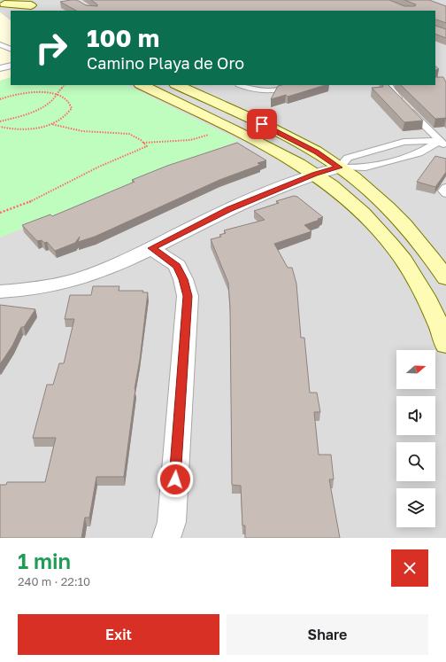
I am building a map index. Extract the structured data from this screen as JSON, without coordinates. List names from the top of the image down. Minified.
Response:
{"north":"right","page":{"turn":["100 m","Camino Playa de Oro"],"heading":["1 min","240 m · 22:10"],"buttons":["Exit","Share"]}}
